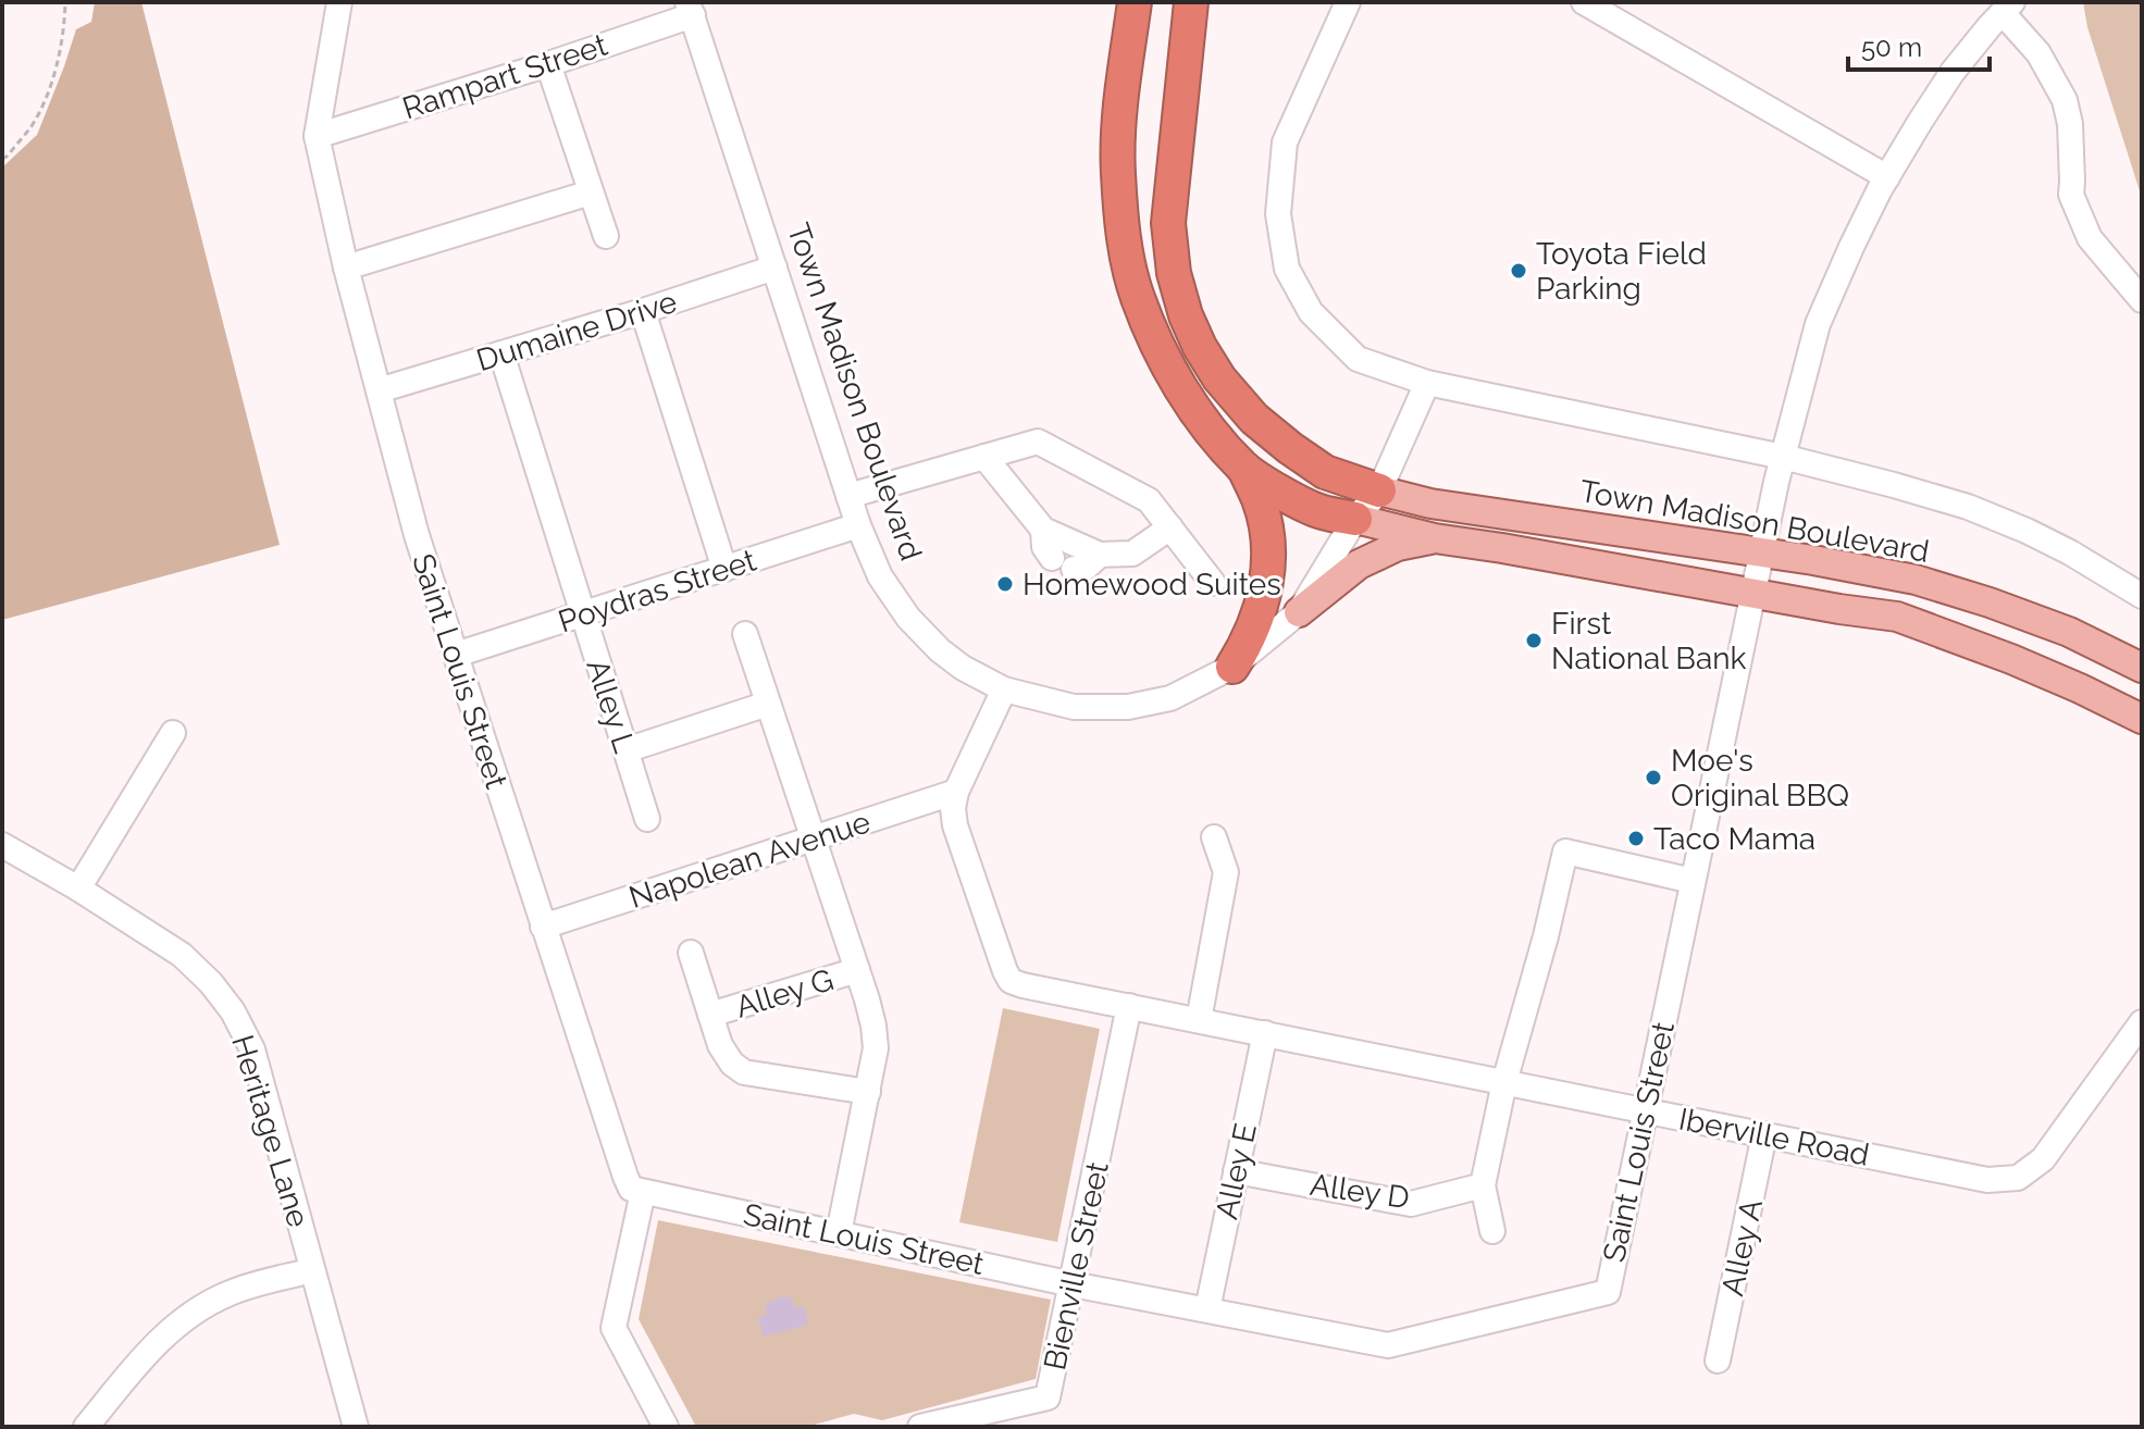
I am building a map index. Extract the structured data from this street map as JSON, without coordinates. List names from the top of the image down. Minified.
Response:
{"streets":{"main road":["Town Madison Boulevard"],"street":["Rampart Street","Dumaine Drive","Poydras Street","Saint Louis Street","Alley L","Napolean Avenue","Alley G","Heritage Lane","Iberville Road","Alley E","Alley D","Alley A","Bienville Street"]},"crossings":[["Rampart Street","Town Madison Boulevard"],["Rampart Street","Saint Louis Street"],["Dumaine Drive","Town Madison Boulevard"],["Dumaine Drive","Saint Louis Street"],["Dumaine Drive","Alley L"],["Town Madison Boulevard","Poydras Street"],["Town Madison Boulevard","Saint Louis Street"],["Poydras Street","Saint Louis Street"],["Poydras Street","Alley L"],["Saint Louis Street","Napolean Avenue"],["Saint Louis Street","Iberville Road"],["Saint Louis Street","Alley E"],["Saint Louis Street","Bienville Street"],["Napolean Avenue","Iberville Road"],["Iberville Road","Alley E"],["Iberville Road","Alley A"],["Iberville Road","Bienville Street"],["Alley E","Alley D"]],"places":["Toyota Field Parking","Homewood Suites","First National Bank","Moe's Original BBQ","Taco Mama"],"scale_bar":"50 m"}
